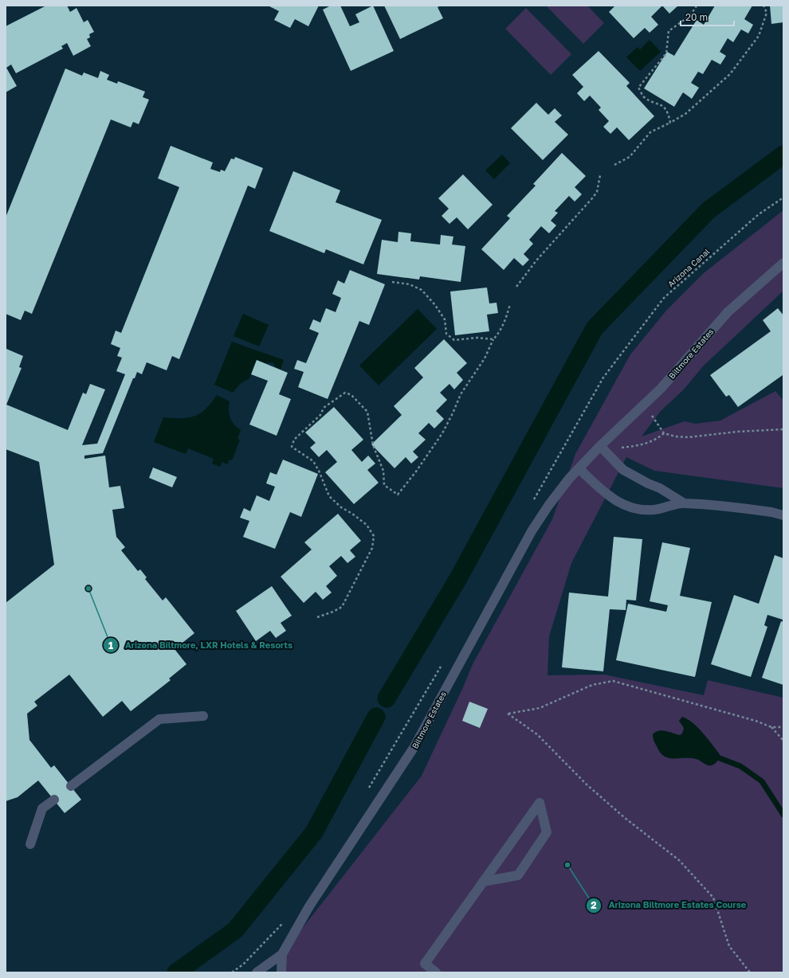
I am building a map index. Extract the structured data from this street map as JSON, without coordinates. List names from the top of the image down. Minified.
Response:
{"streets":{"street":["Biltmore Estates"],"path":["Arizona Canal"]},"places":["Arizona Biltmore, LXR Hotels & Resorts","Arizona Biltmore Estates Course"],"scale_bar":"20 m"}
